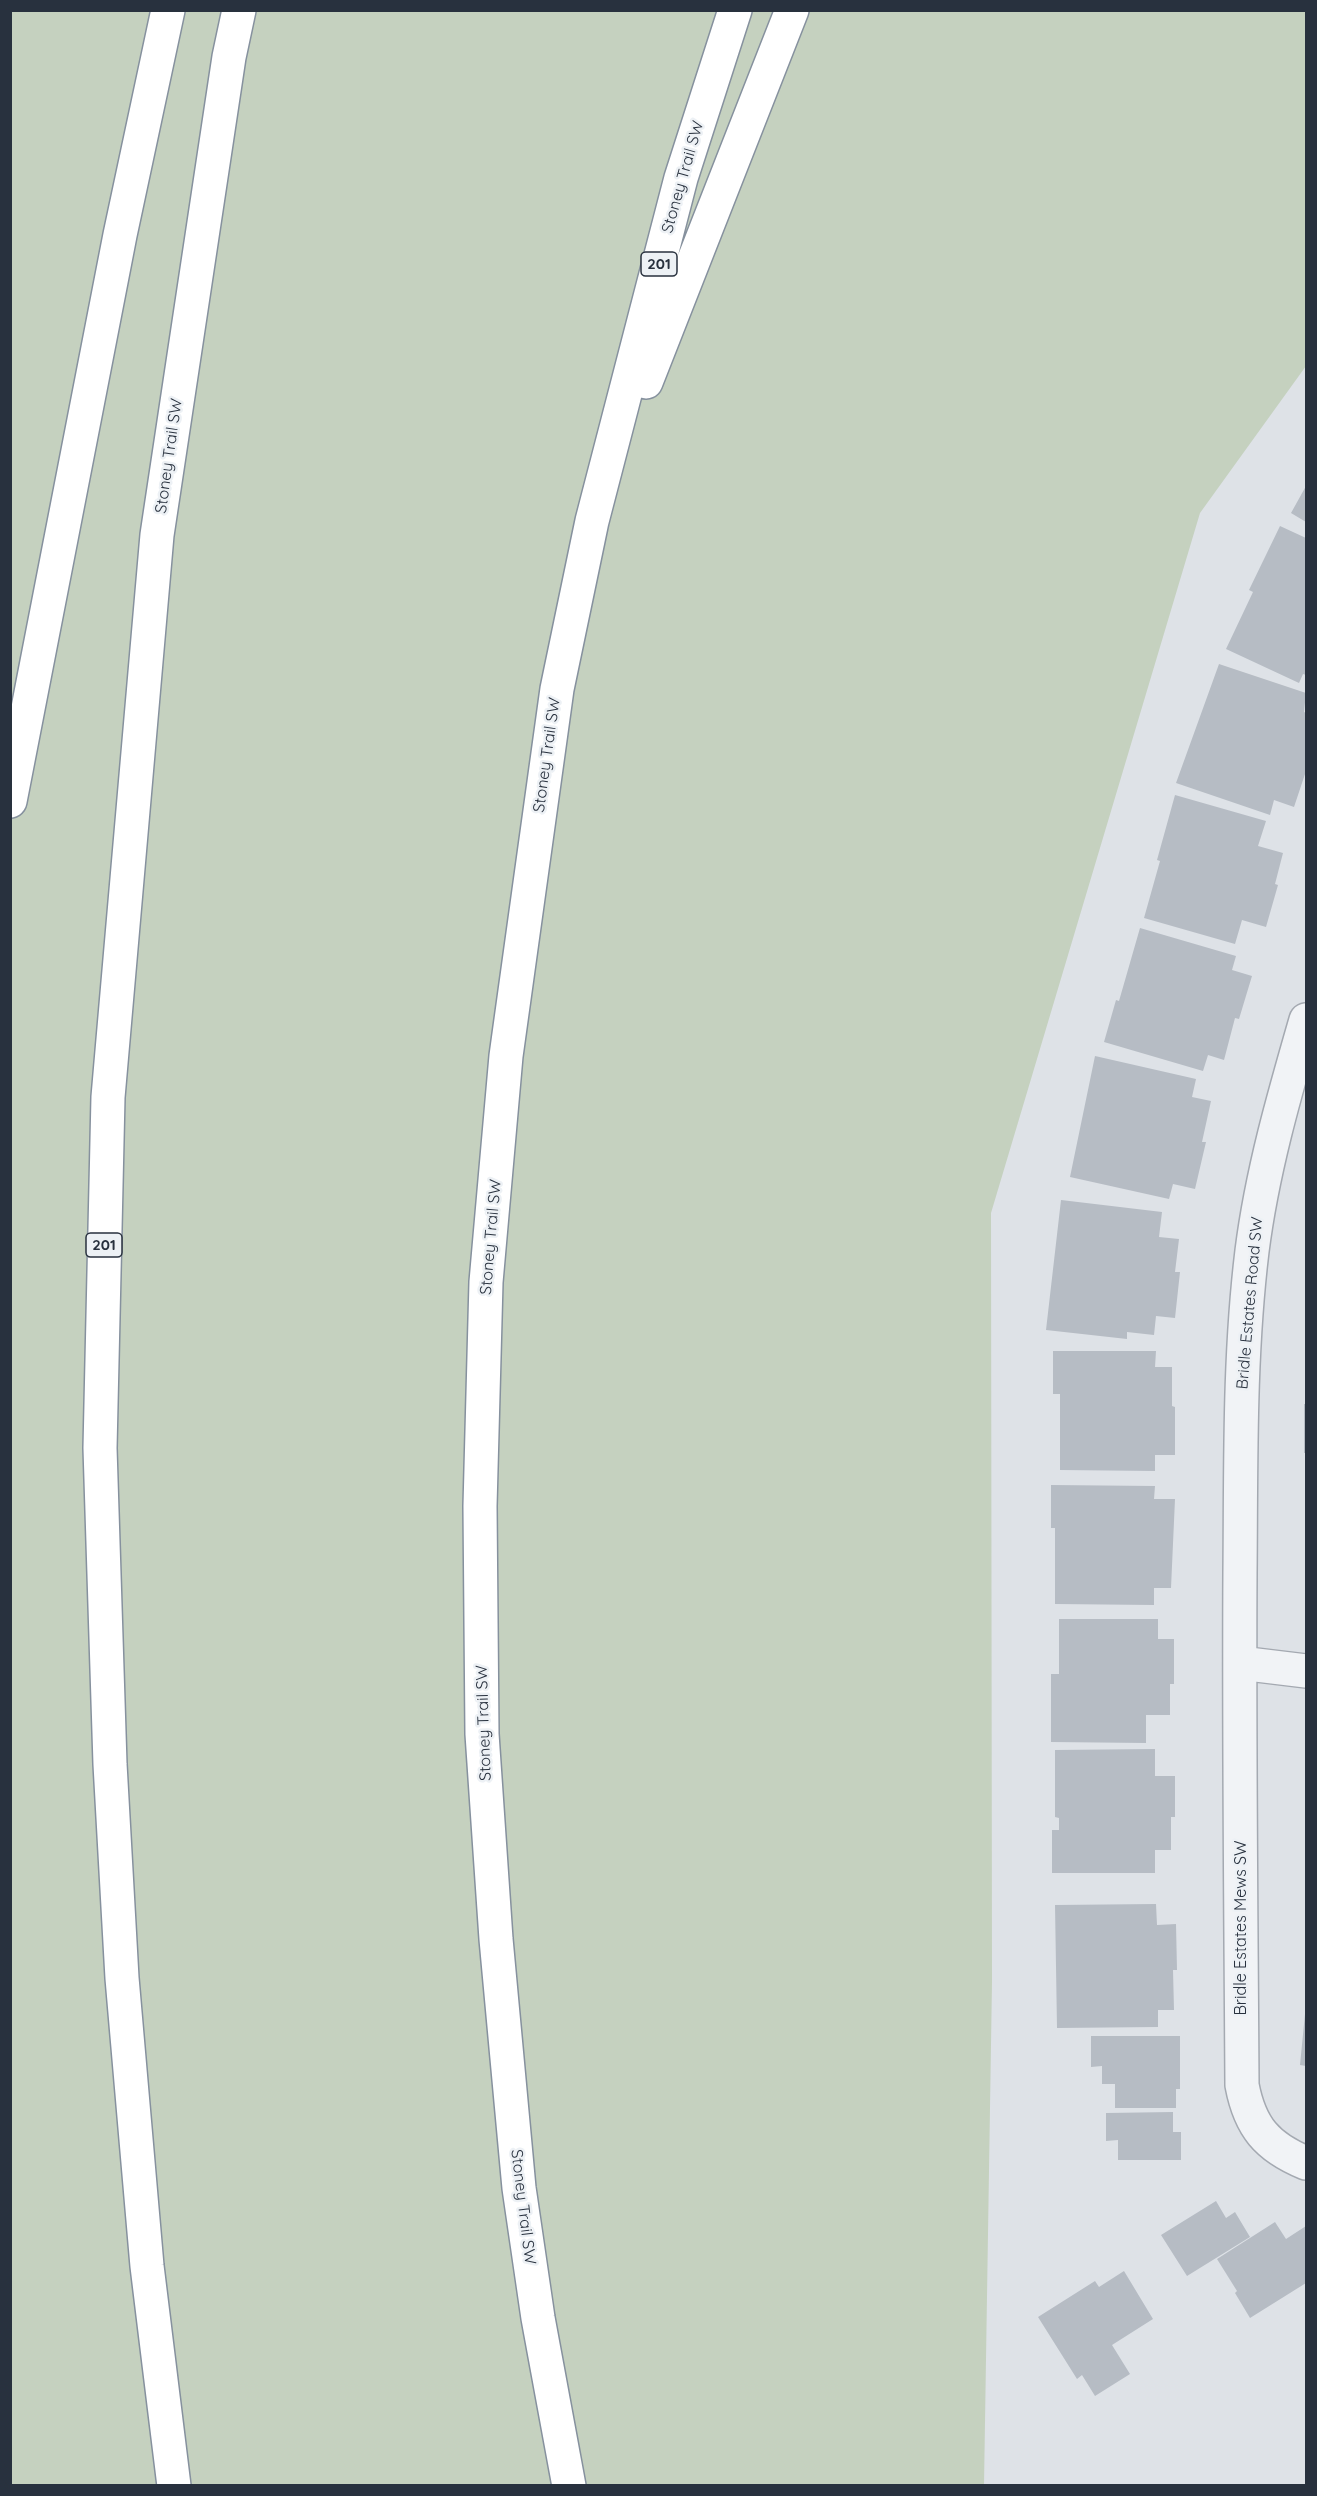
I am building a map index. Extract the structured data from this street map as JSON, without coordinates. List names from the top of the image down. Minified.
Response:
{"streets":{"highway":["Stoney Trail SW","201"],"street":["Bridle Estates Road SW","Bridle Estates Mews SW"]},"crossings":[["Bridle Estates Road SW","Bridle Estates Mews SW"]]}
